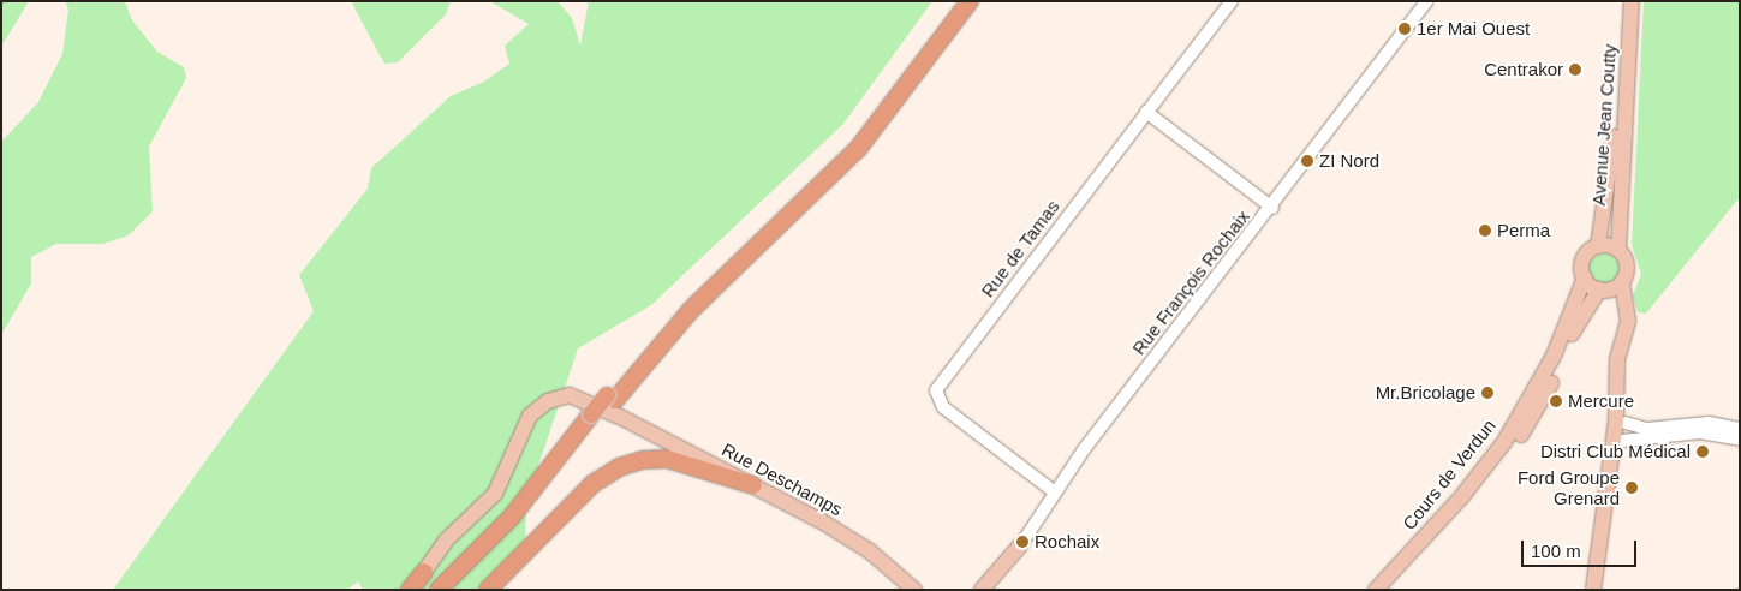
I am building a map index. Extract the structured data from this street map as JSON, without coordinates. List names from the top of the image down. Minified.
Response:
{"streets":{"main road":["Avenue Jean Coutty","Cours de Verdun","Rue Deschamps"],"street":["Rue de Tamas","Rue François Rochaix"]},"crossings":[["Avenue Jean Coutty","Cours de Verdun"],["Rue de Tamas","Rue François Rochaix"]],"places":["1er Mai Ouest","Centrakor","ZI Nord","Perma","Mr.Bricolage","Mercure","Distri Club Médical","Ford Groupe Grenard","Rochaix"],"scale_bar":"100 m"}
